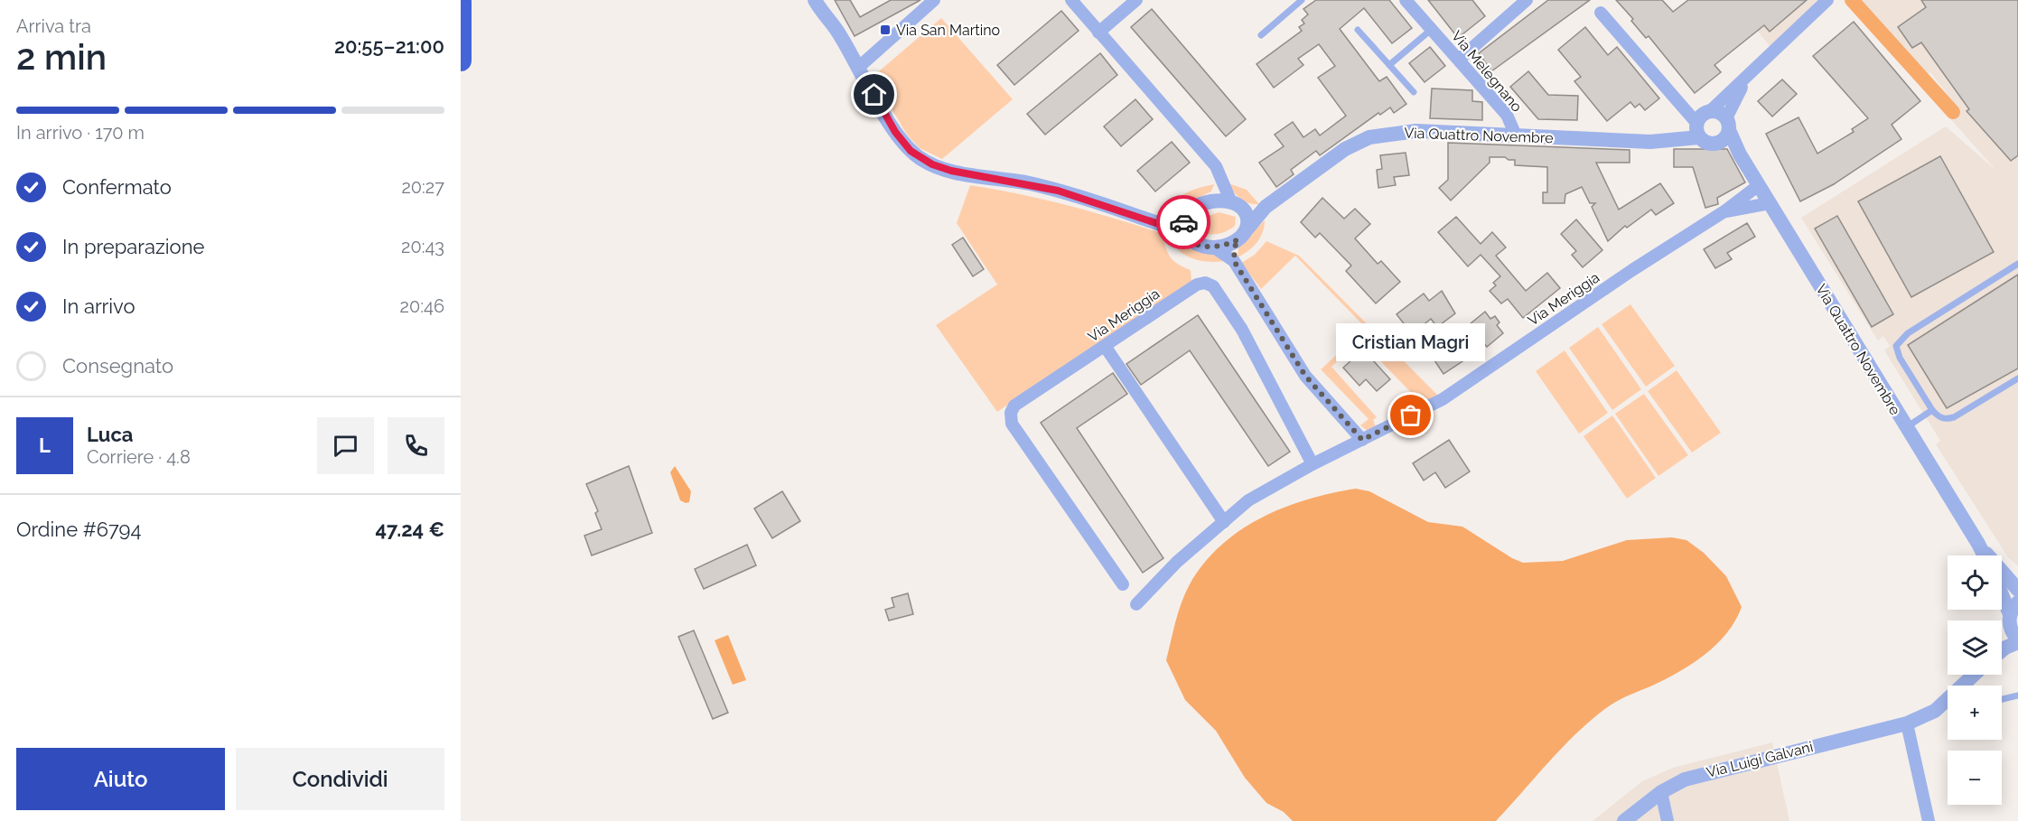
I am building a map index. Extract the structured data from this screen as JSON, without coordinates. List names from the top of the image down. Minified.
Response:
{"streets":{"street":["Via Melegnano","Via Quattro Novembre","Via Meriggia","Via Luigi Galvani"]},"crossings":[["Via Melegnano","Via Quattro Novembre"],["Via Quattro Novembre","Via Meriggia"]],"places":{"transit":["Via San Martino"],"other":["Cristian Magri"]},"page":{"heading":["2 min","Arriva tra","20:55–21:00"],"panel":["Luca","Corriere · 4.8","Ordine #6794","47.24 €"],"bar":"In arrivo · 170 m","list":[["Confermato","20:27"],["In preparazione","20:43"],["In arrivo","20:46"],"Consegnato"],"bubble":"Cristian Magri","round":"L","map_buttons":["+","−"],"buttons":["Aiuto","Condividi"]}}
